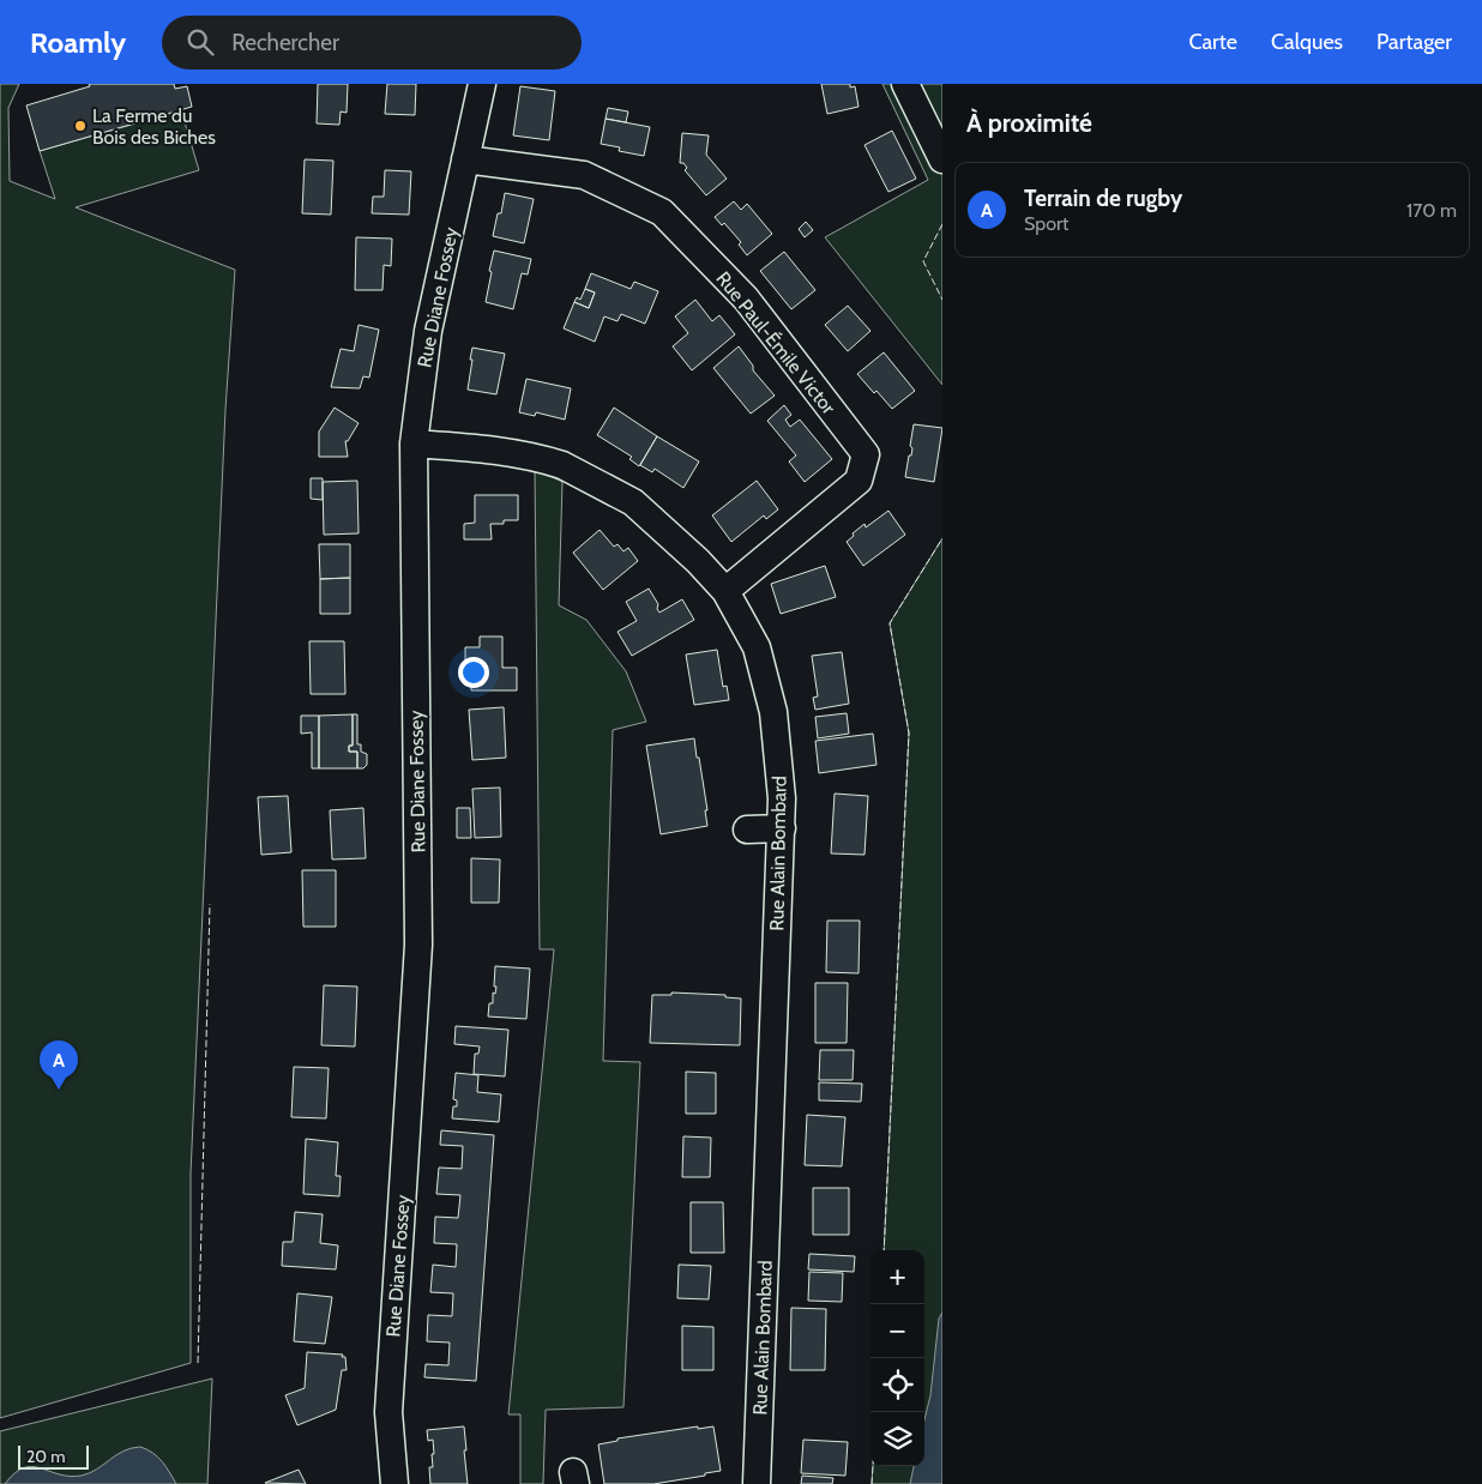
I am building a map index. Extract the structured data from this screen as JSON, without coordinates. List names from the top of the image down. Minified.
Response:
{"streets":{"street":["Rue Diane Fossey","Rue Paul-Émile Victor","Rue Alain Bombard"]},"crossings":[["Rue Diane Fossey","Rue Paul-Émile Victor"],["Rue Diane Fossey","Rue Alain Bombard"],["Rue Paul-Émile Victor","Rue Alain Bombard"]],"places":["La Ferme du Bois des Biches"],"scale_bar":"20 m","page":{"header":"Roamly","search":"Rechercher","nav":["Carte","Calques","Partager"],"heading":"À proximité","list":[{"mark":"A","name":"Terrain de rugby","note":"Sport","value":"170 m"}],"pins":"A","map_buttons":["+","−"],"scale":"20 m"}}
